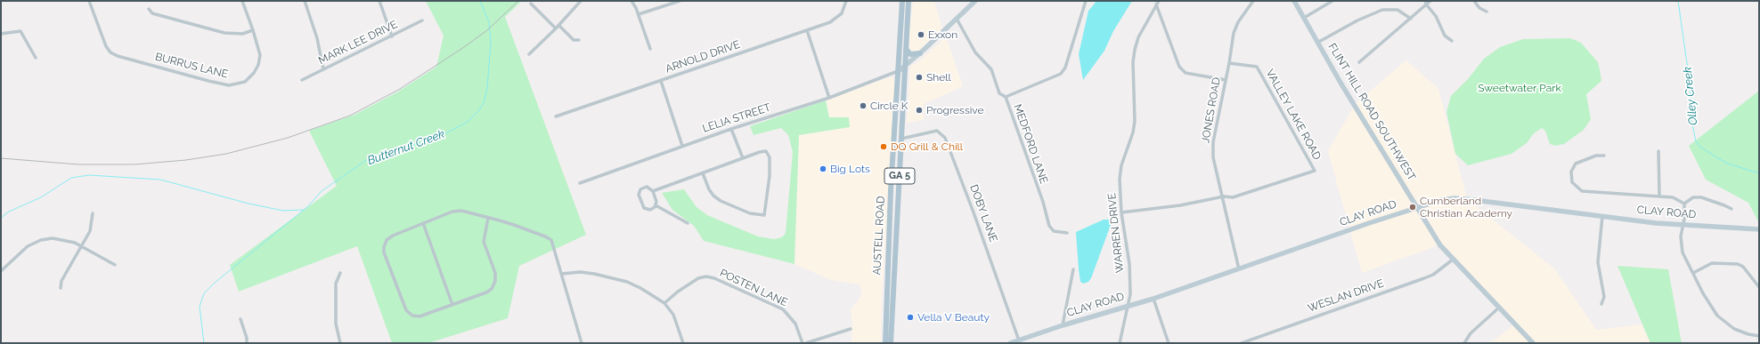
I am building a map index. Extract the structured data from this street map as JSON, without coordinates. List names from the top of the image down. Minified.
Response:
{"streets":{"main road":["GA 5","AUSTELL ROAD"],"street":["MARK LEE DRIVE","ARNOLD DRIVE","BURRUS LANE","JONES ROAD","FLINT HILL ROAD SOUTHWEST","VALLEY LAKE ROAD","LELIA STREET","MEDFORD LANE","CLAY ROAD","DOBY LANE","WARREN DRIVE","POSTEN LANE","WESLAN DRIVE"]},"crossings":[["JONES ROAD","VALLEY LAKE ROAD"],["JONES ROAD","CLAY ROAD"],["FLINT HILL ROAD SOUTHWEST","CLAY ROAD"],["FLINT HILL ROAD SOUTHWEST","WESLAN DRIVE"],["VALLEY LAKE ROAD","WARREN DRIVE"],["LELIA STREET","AUSTELL ROAD"],["CLAY ROAD","DOBY LANE"],["CLAY ROAD","WARREN DRIVE"],["DOBY LANE","AUSTELL ROAD"]],"water":["Olley Creek","Butternut Creek"],"parks":["Sweetwater Park"],"places":["Exxon","Shell","Circle K","Progressive","DQ Grill & Chill","Big Lots","Cumberland Christian Academy","Vella V Beauty"]}
